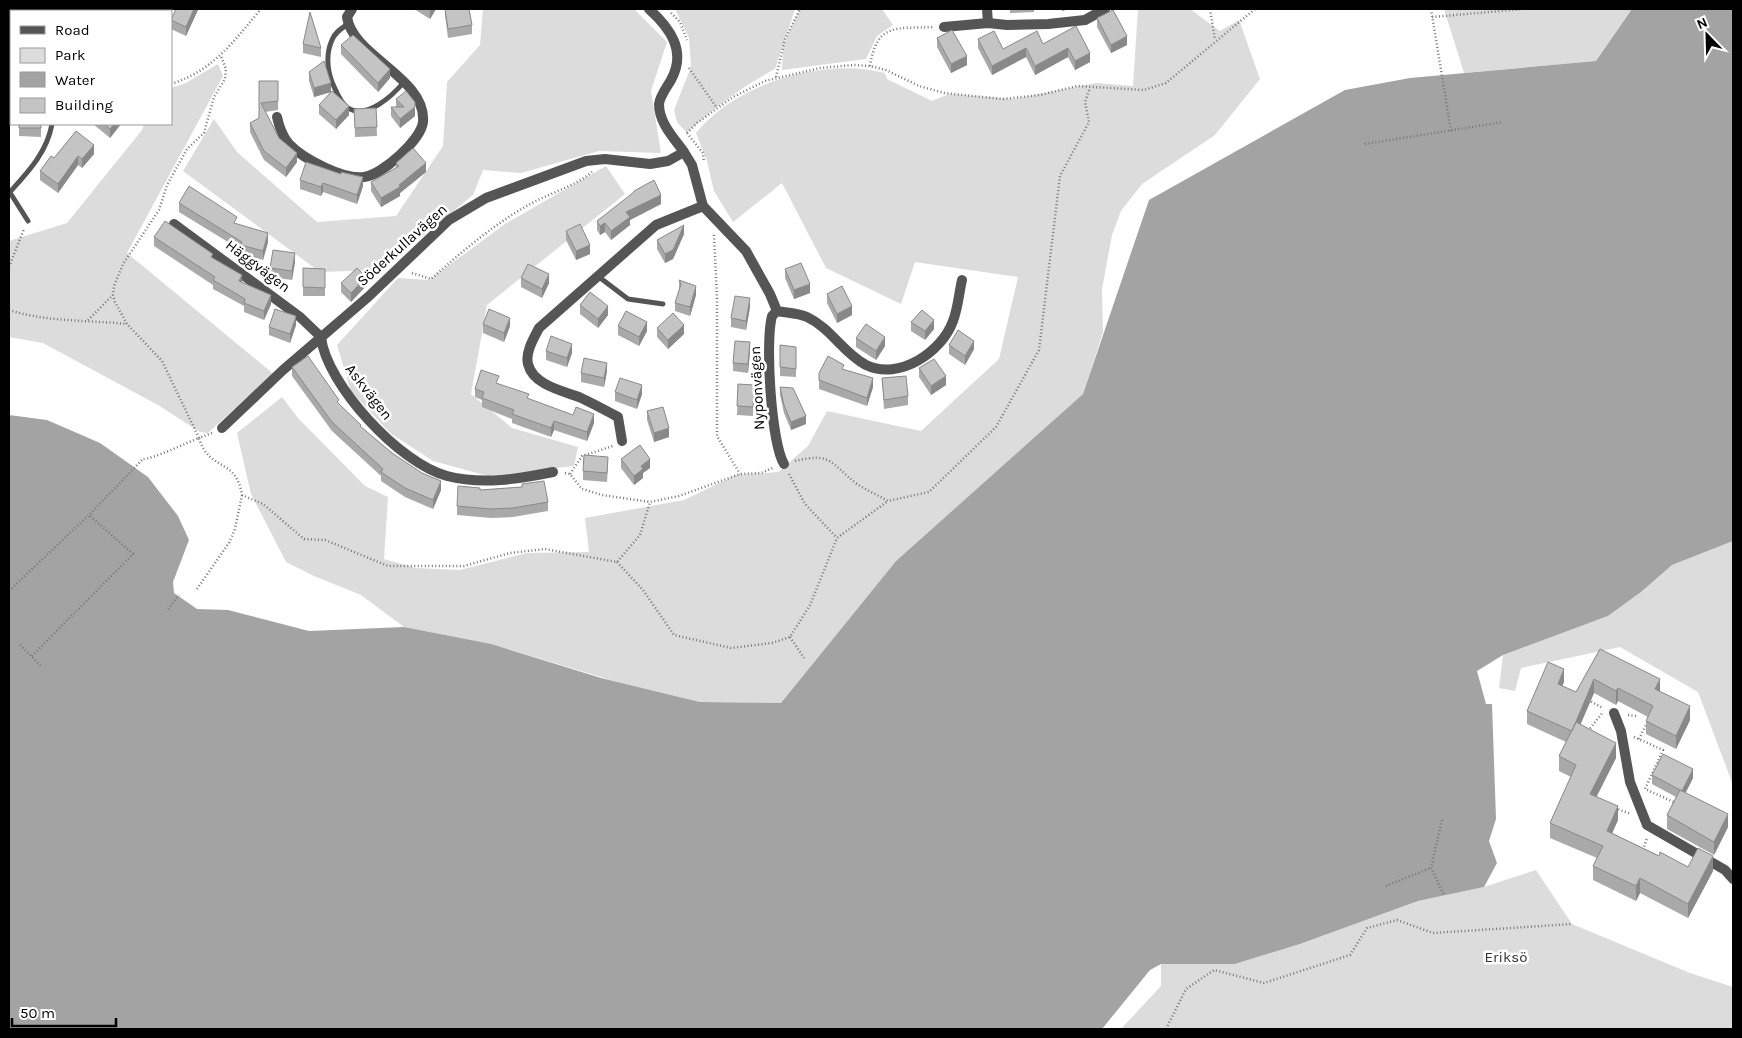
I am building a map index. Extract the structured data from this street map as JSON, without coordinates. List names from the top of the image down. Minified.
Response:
{"streets":{"street":["Söderkullavägen","Häggvägen","Nyponvägen","Askvägen"]},"crossings":[["Söderkullavägen","Häggvägen"],["Söderkullavägen","Askvägen"],["Häggvägen","Askvägen"]],"parks":["Eriksö"],"legend":["Road","Park","Water","Building"],"scale_bar":"50 m","north":"top left"}
